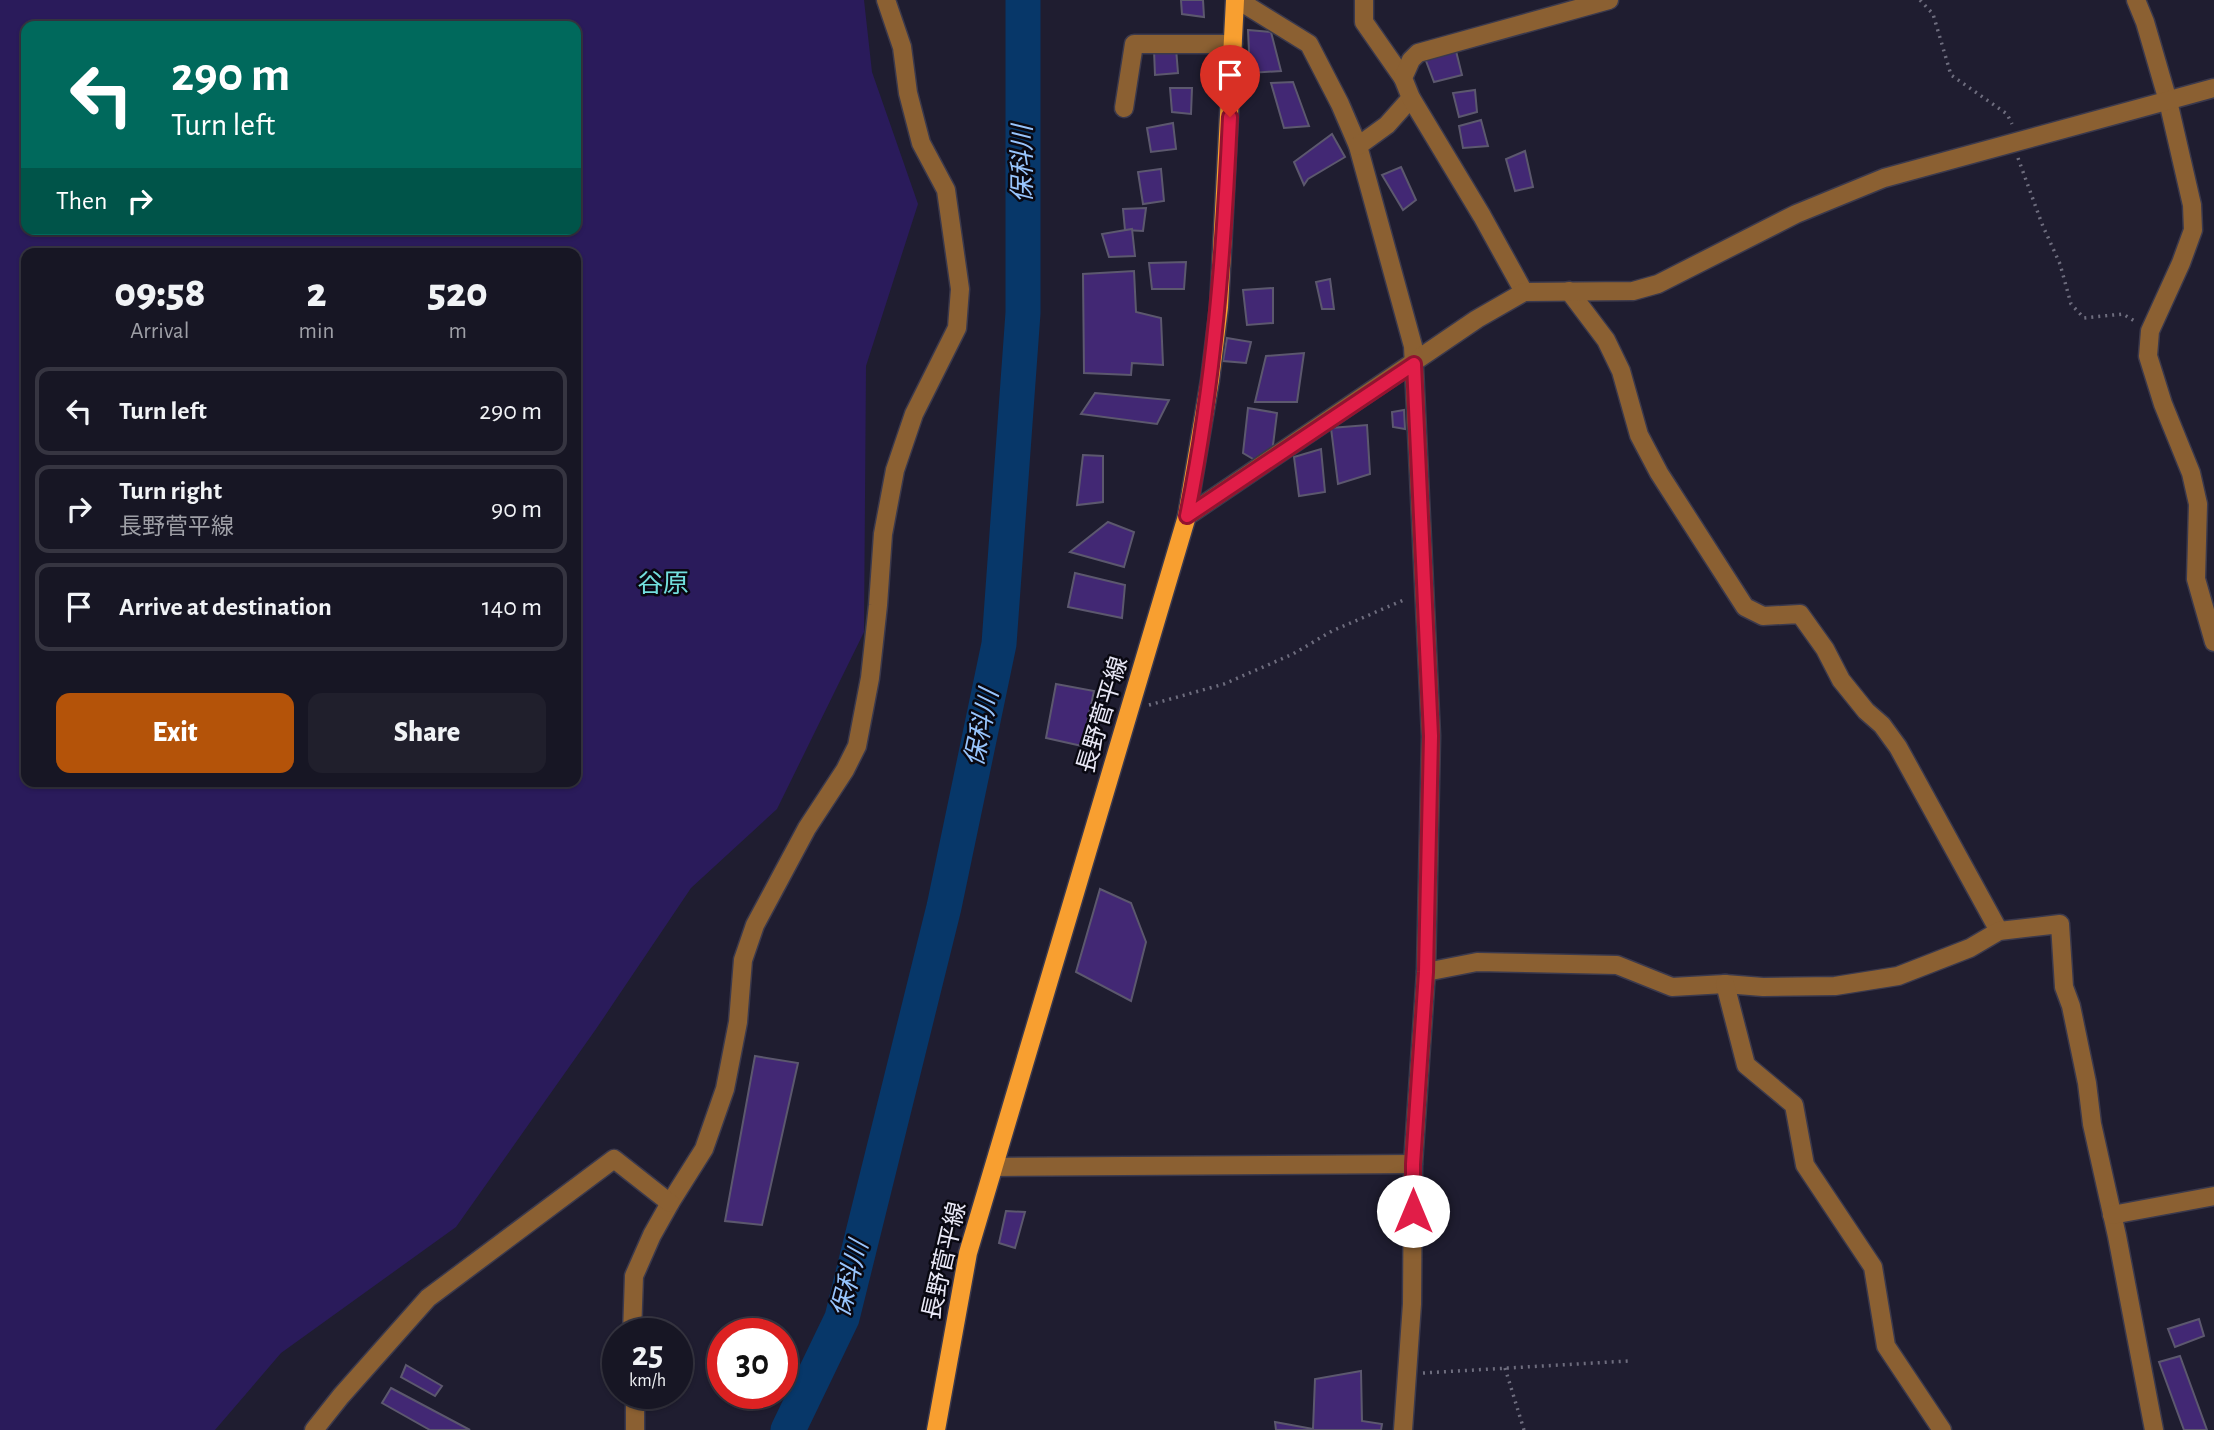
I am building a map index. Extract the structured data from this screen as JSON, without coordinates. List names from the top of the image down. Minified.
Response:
{"streets":{"main road":["長野菅平線"]},"districts":["谷原"],"water":["保科川"],"page":{"turn":["290 m","Turn left"],"then":"Then","eta":["09:58","Arrival","2","min","520","m"],"list":[{"name":"Turn left","value":"290 m"},{"name":"Turn right","note":"長野菅平線","value":"90 m"},{"name":"Arrive at destination","value":"140 m"}],"buttons":["Exit","Share"],"speed":"25 km/h","limit":"30"}}
